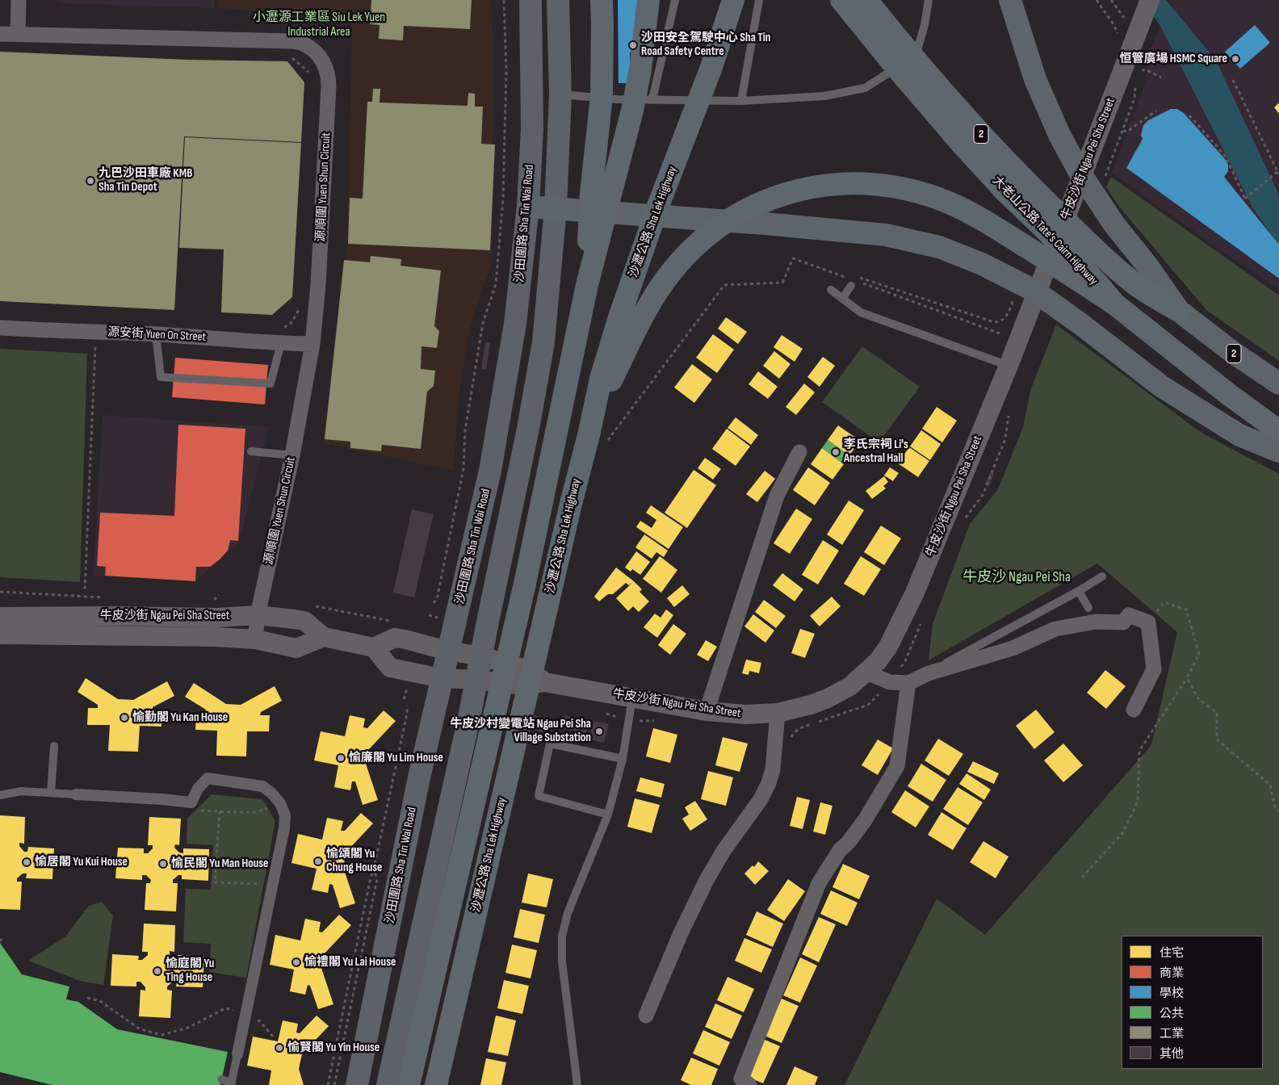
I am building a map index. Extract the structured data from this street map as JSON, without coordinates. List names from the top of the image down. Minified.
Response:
{"streets":{"highway":["2","沙瀝公路 Sha Lek Highway","大老山公路 Tate's Cairn Highway"],"main road":["沙田圍路 Sha Tin Wai Road"],"street":["牛皮沙街 Ngau Pei Sha Street","源順圍 Yuen Shun Circuit","源安街 Yuen On Street"]},"crossings":[["牛皮沙街 Ngau Pei Sha Street","源順圍 Yuen Shun Circuit"],["牛皮沙街 Ngau Pei Sha Street","沙田圍路 Sha Tin Wai Road"],["源順圍 Yuen Shun Circuit","源安街 Yuen On Street"]],"districts":["小瀝源工業區 Siu Lek Yuen Industrial Area","牛皮沙 Ngau Pei Sha"],"places":["沙田安全駕駛中心 Sha Tin Road Safety Centre","恒管廣場 HSMC Square","九巴沙田車廠 KMB Sha Tin Depot","李氏宗祠 Li's Ancestral Hall","愉勤閣 Yu Kan House","牛皮沙村變電站 Ngau Pei Sha Village Substation","愉廉閣 Yu Lim House","愉頌閣 Yu Chung House","愉居閣 Yu Kui House","愉民閣 Yu Man House","愉禮閣 Yu Lai House","愉庭閣 Yu Ting House","愉賢閣 Yu Yin House"],"legend":["住宅","商業","學校","公共","工業","其他"]}
